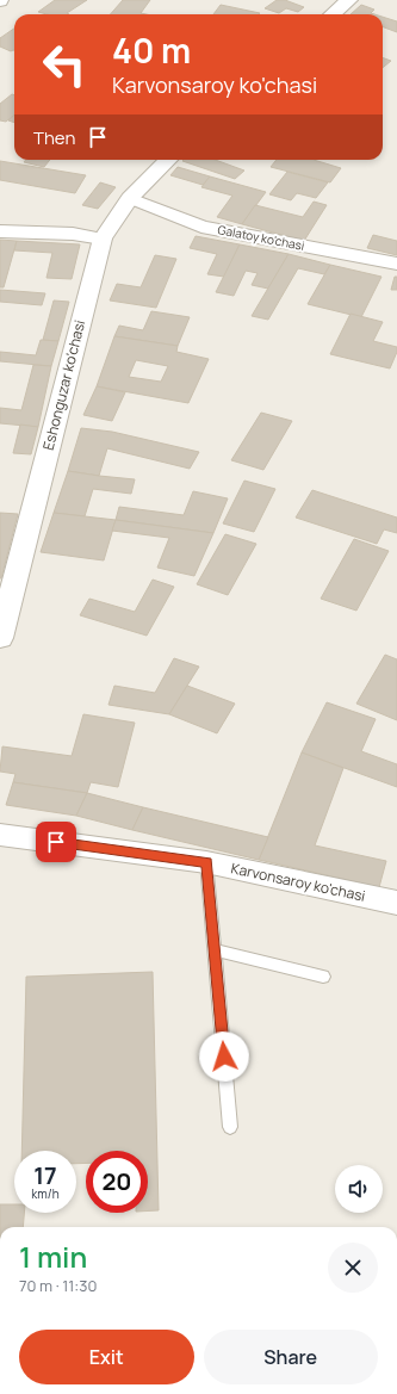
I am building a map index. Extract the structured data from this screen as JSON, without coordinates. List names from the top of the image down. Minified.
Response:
{"streets":{"street":["Galatoy ko'chasi","Eshonguzar ko'chasi","Karvonsaroy ko'chasi"]},"crossings":[["Galatoy ko'chasi","Eshonguzar ko'chasi"]],"page":{"turn":["40 m","Karvonsaroy ko'chasi"],"then":"Then","speed":"17 km/h","limit":"20","heading":["1 min","70 m · 11:30"],"buttons":["Exit","Share"]}}
